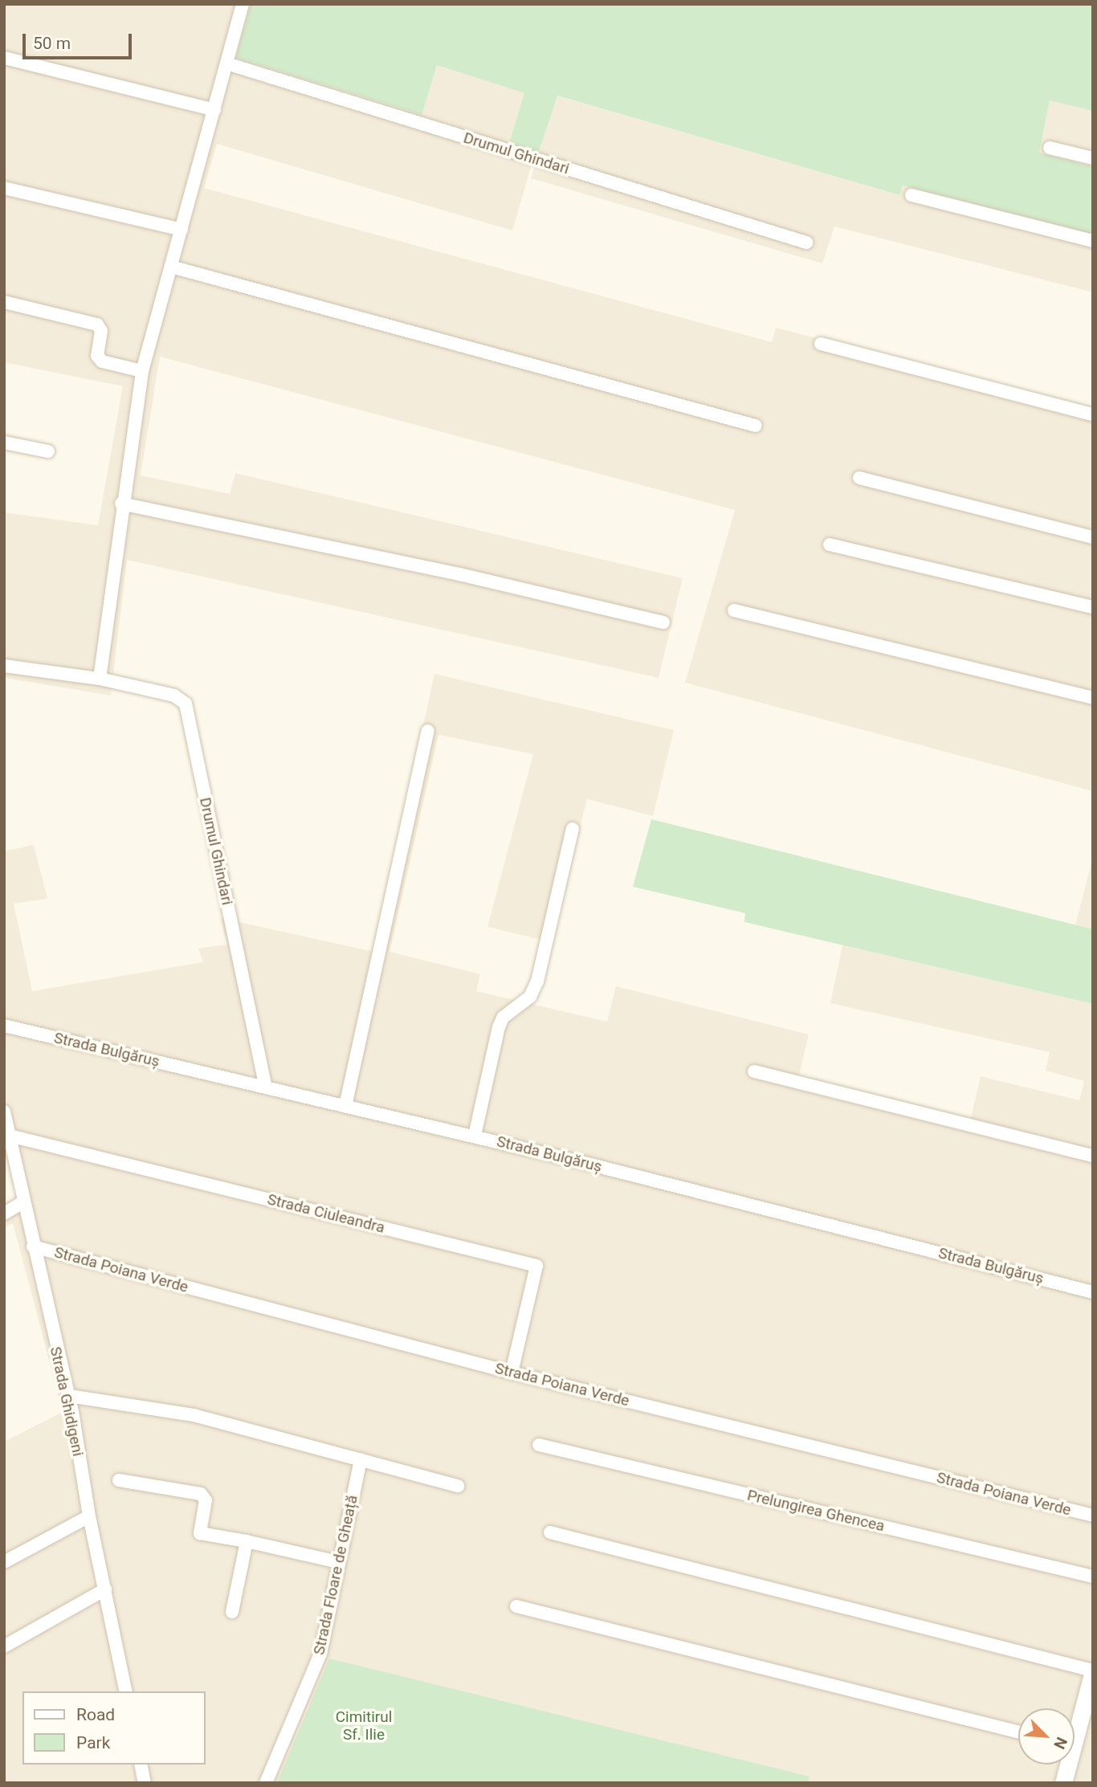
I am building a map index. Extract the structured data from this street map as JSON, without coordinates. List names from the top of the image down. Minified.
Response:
{"streets":{"street":["Drumul Ghindari","Strada Bulgăruș","Strada Ciuleandra","Strada Poiana Verde","Strada Ghidigeni","Prelungirea Ghencea","Strada Floare de Gheață"]},"crossings":[["Drumul Ghindari","Strada Bulgăruș"],["Strada Ciuleandra","Strada Poiana Verde"],["Strada Ciuleandra","Strada Ghidigeni"],["Strada Poiana Verde","Strada Ghidigeni"]],"parks":["Cimitirul Sf. Ilie"],"legend":["Road","Park"],"scale_bar":"50 m","north":"bottom right"}
